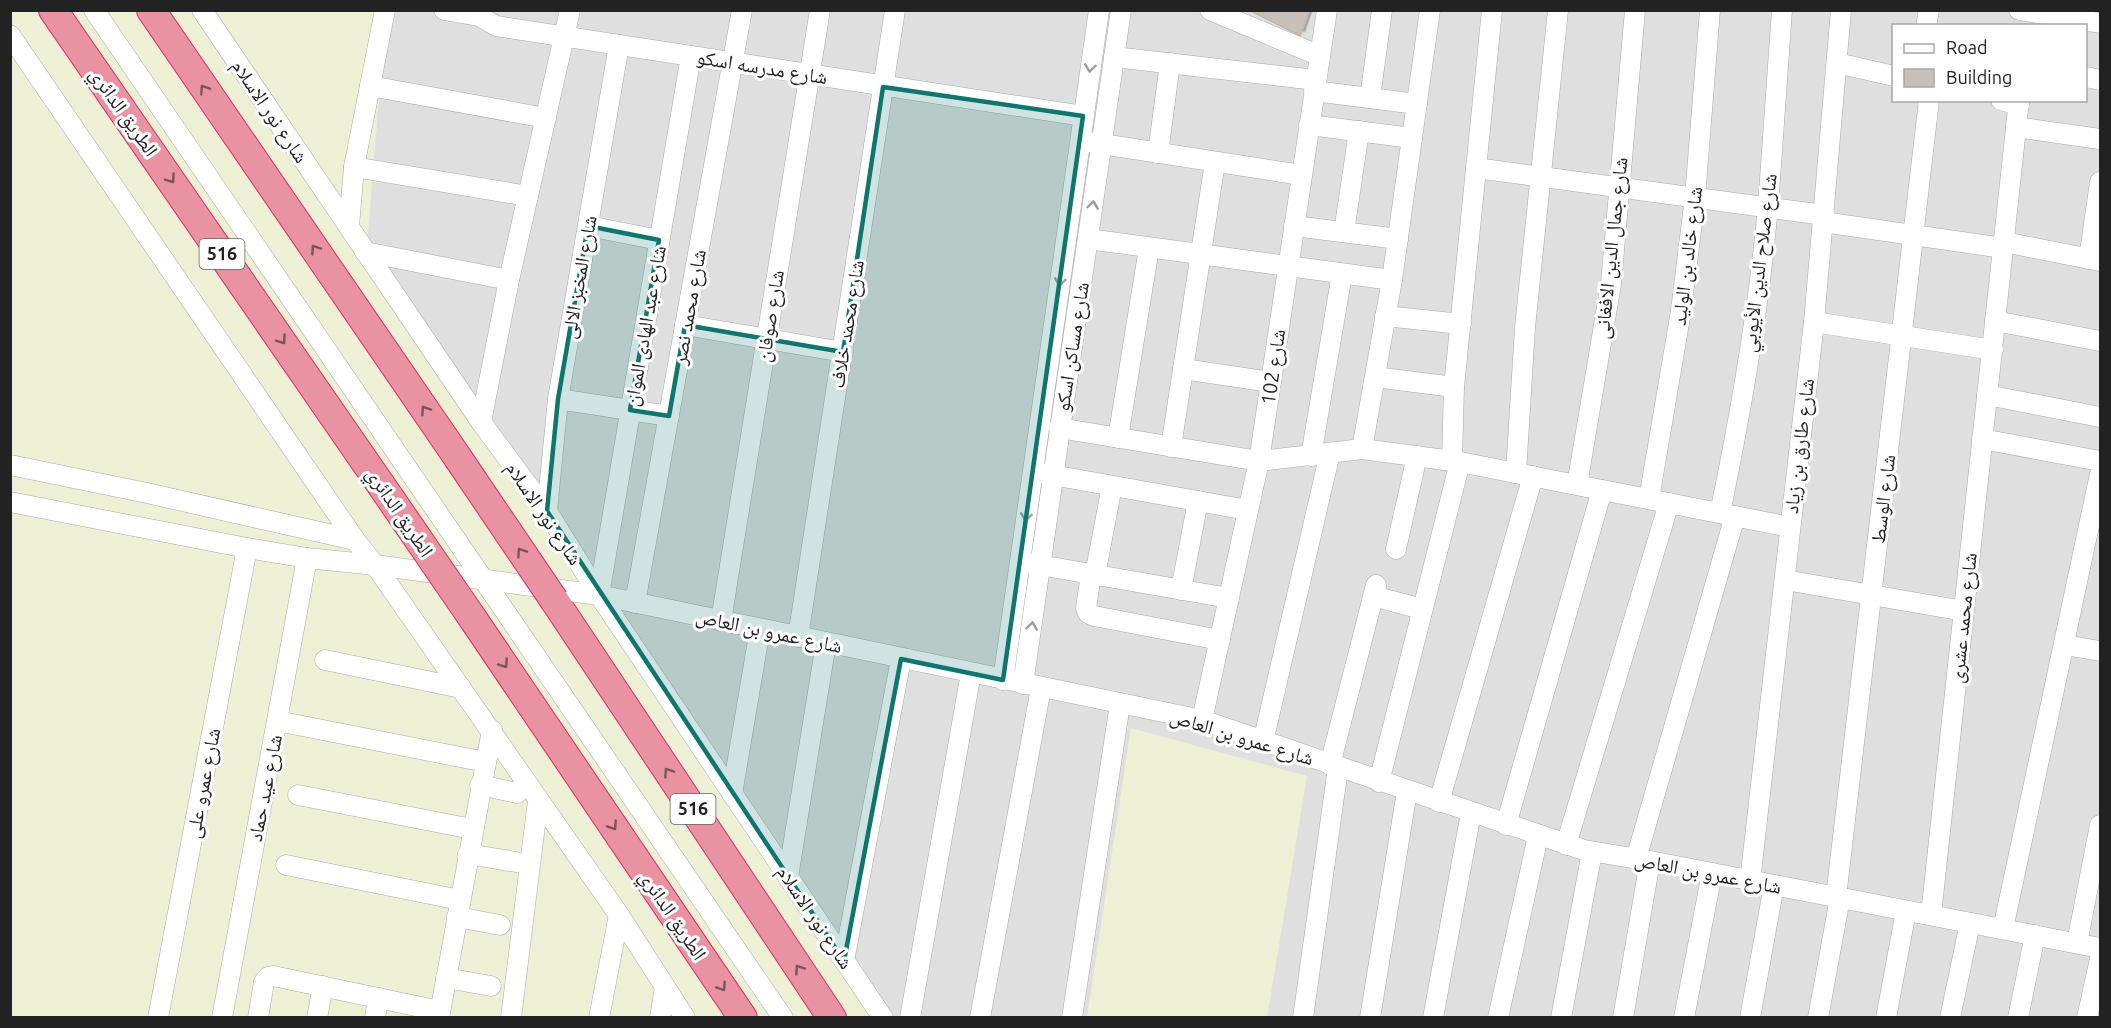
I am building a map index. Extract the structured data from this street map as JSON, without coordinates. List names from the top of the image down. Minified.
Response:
{"streets":{"highway":["الطريق الدائري","516"],"street":["شارع مدرسه اسكو","شارع نور الاسلام","شارع جمال الدين الافغانى","شارع خالد بن الوليد","شارع صلاح الدين الأيوبي","شارع المخبز الالى","شارع محمد نصر","شارع صوفان","شارع محمد خلاف","شارع عبد الهادى الموان","شارع مساكن اسكو","شارع 102","شارع طارق بن زياد","شارع الوسط","شارع محمد عشرى","شارع عمرو بن العاص","شارع عمرو على","شارع عيد حماد"]},"crossings":[["شارع مدرسه اسكو","شارع المخبز الالى"],["شارع مدرسه اسكو","شارع محمد نصر"],["شارع مدرسه اسكو","شارع صوفان"],["شارع مدرسه اسكو","شارع محمد خلاف"],["شارع مدرسه اسكو","شارع عبد الهادى الموان"],["شارع مدرسه اسكو","شارع مساكن اسكو"],["شارع نور الاسلام","شارع المخبز الالى"],["شارع نور الاسلام","شارع عبد الهادى الموان"],["شارع نور الاسلام","شارع عمرو بن العاص"],["شارع صلاح الدين الأيوبي","شارع عمرو بن العاص"],["شارع محمد نصر","شارع عمرو بن العاص"],["شارع صوفان","شارع عمرو بن العاص"],["شارع محمد خلاف","شارع عمرو بن العاص"],["شارع عبد الهادى الموان","شارع عمرو بن العاص"],["شارع مساكن اسكو","شارع عمرو بن العاص"],["شارع 102","شارع عمرو بن العاص"],["شارع طارق بن زياد","شارع عمرو بن العاص"],["شارع الوسط","شارع عمرو بن العاص"],["شارع محمد عشرى","شارع عمرو بن العاص"],["شارع عمرو بن العاص","شارع عمرو على"],["شارع عمرو بن العاص","شارع عيد حماد"]],"legend":["Road","Building"]}
